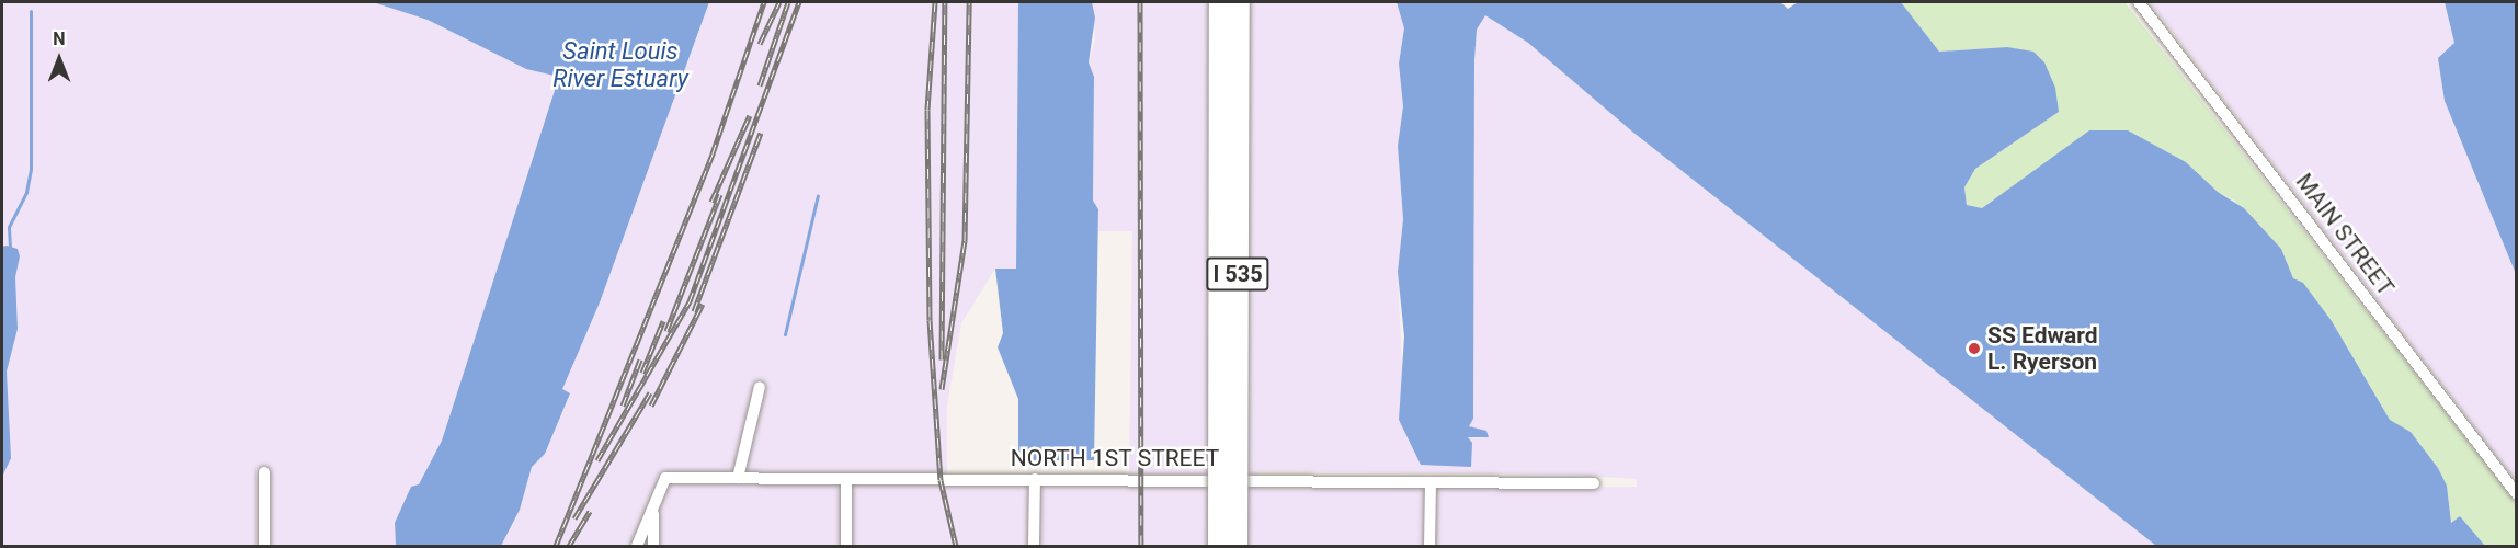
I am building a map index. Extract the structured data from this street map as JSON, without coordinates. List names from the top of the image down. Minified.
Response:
{"streets":{"highway":["I 535"],"street":["MAIN STREET","NORTH 1ST STREET"]},"water":["Saint Louis River Estuary"],"places":["SS Edward L. Ryerson"],"north":"top"}
